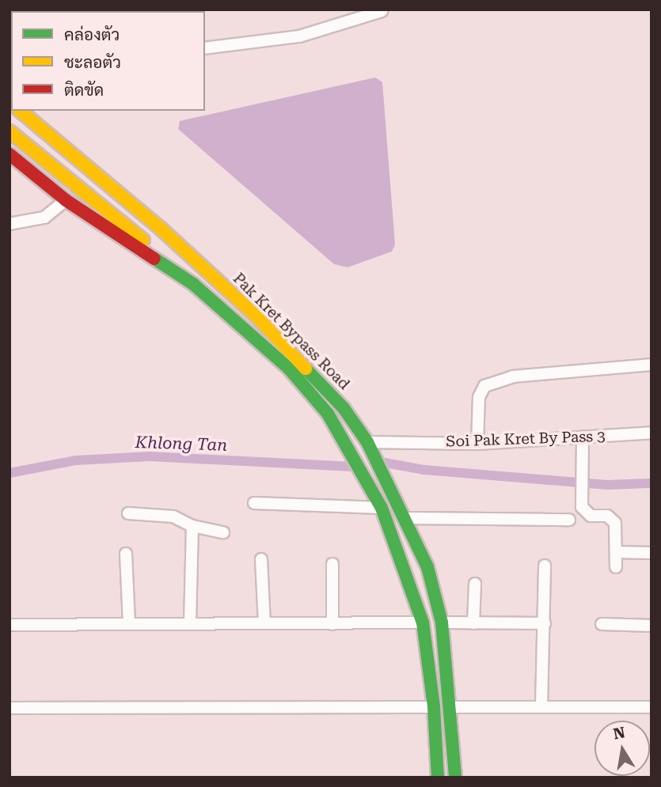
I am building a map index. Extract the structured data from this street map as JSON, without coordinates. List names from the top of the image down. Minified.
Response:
{"streets":{"main road":["Pak Kret Bypass Road"],"street":["Soi Pak Kret By Pass 3"]},"crossings":[["Pak Kret Bypass Road","Soi Pak Kret By Pass 3"]],"water":["Khlong Tan"],"legend":["คล่องตัว","ชะลอตัว","ติดขัด"],"north":"top"}
